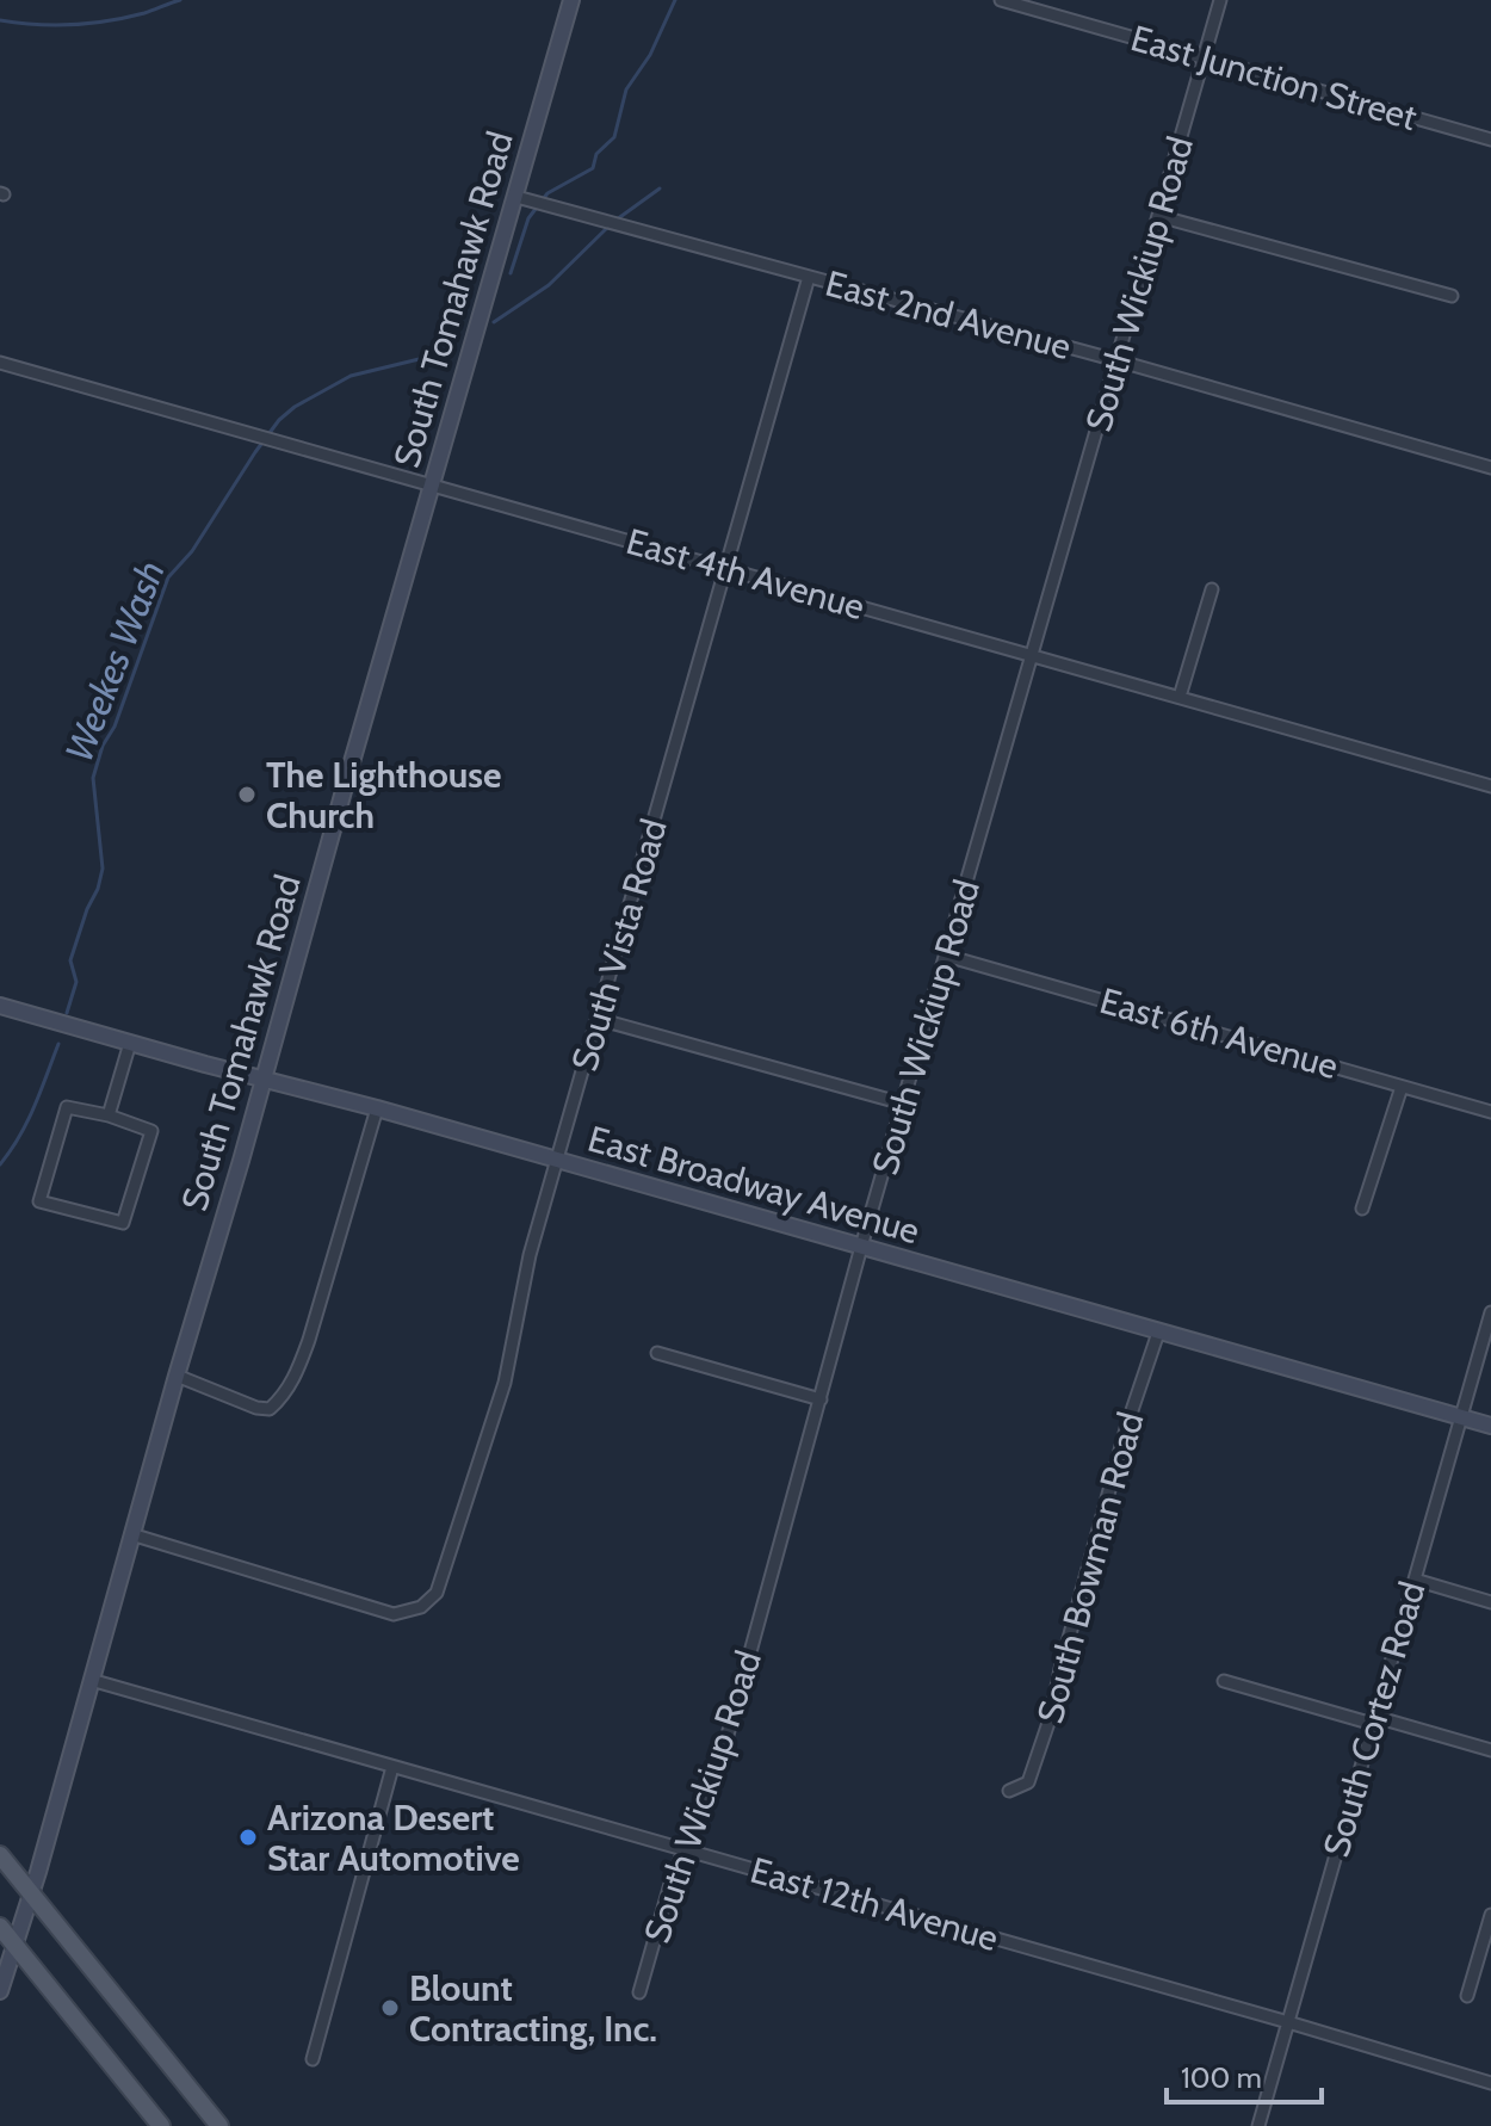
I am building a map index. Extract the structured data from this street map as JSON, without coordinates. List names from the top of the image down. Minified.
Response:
{"streets":{"main road":["South Tomahawk Road","East Broadway Avenue"],"street":["East Junction Street","South Wickiup Road","East 2nd Avenue","East 4th Avenue","South Vista Road","East 6th Avenue","South Bowman Road","South Cortez Road","East 12th Avenue"]},"crossings":[["East Junction Street","South Wickiup Road"],["South Wickiup Road","East 2nd Avenue"],["South Wickiup Road","East 4th Avenue"],["South Wickiup Road","East 6th Avenue"],["South Wickiup Road","East Broadway Avenue"],["South Wickiup Road","East 12th Avenue"],["South Tomahawk Road","East 2nd Avenue"],["South Tomahawk Road","East 4th Avenue"],["South Tomahawk Road","South Vista Road"],["South Tomahawk Road","East Broadway Avenue"],["South Tomahawk Road","East 12th Avenue"],["East 2nd Avenue","South Vista Road"],["East 4th Avenue","South Vista Road"],["South Vista Road","East Broadway Avenue"],["East Broadway Avenue","South Bowman Road"],["East Broadway Avenue","South Cortez Road"],["South Cortez Road","East 12th Avenue"]],"water":["Weekes Wash"],"places":["The Lighthouse Church","Arizona Desert Star Automotive","Blount Contracting, Inc."],"scale_bar":"100 m"}
